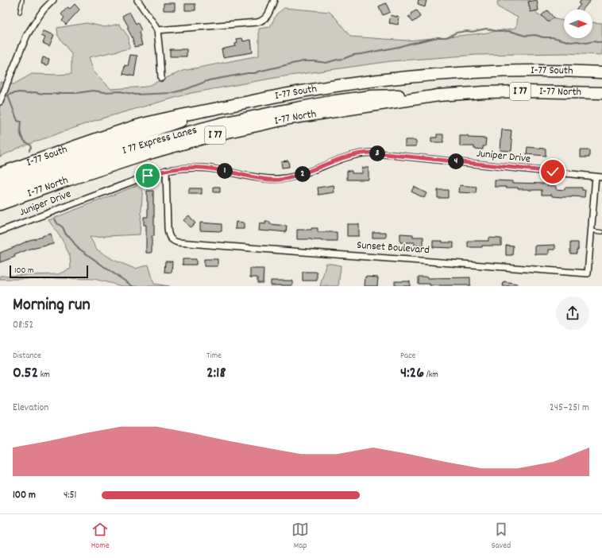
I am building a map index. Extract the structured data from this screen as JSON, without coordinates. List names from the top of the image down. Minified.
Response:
{"streets":{"highway":["I-77 South","I 77","I-77 North","I 77 Express Lanes"],"street":["Juniper Drive","Sunset Boulevard"]},"crossings":[["I-77 South","I 77 Express Lanes"],["I-77 North","I 77 Express Lanes"],["Juniper Drive","Sunset Boulevard"]],"scale_bar":"100 m","north":"right","page":{"pins":["3","4","1","2"],"scale":"100 m","heading":["Morning run","08:52"],"stats":[["Distance","0.52 km"],["Time","2:18"],["Pace","4:26 /km"]],"chart":["Elevation","245–251 m"],"list":[{"name":"100 m","note":"4:51"}],"tabs":["Home","Map","Saved"]}}
